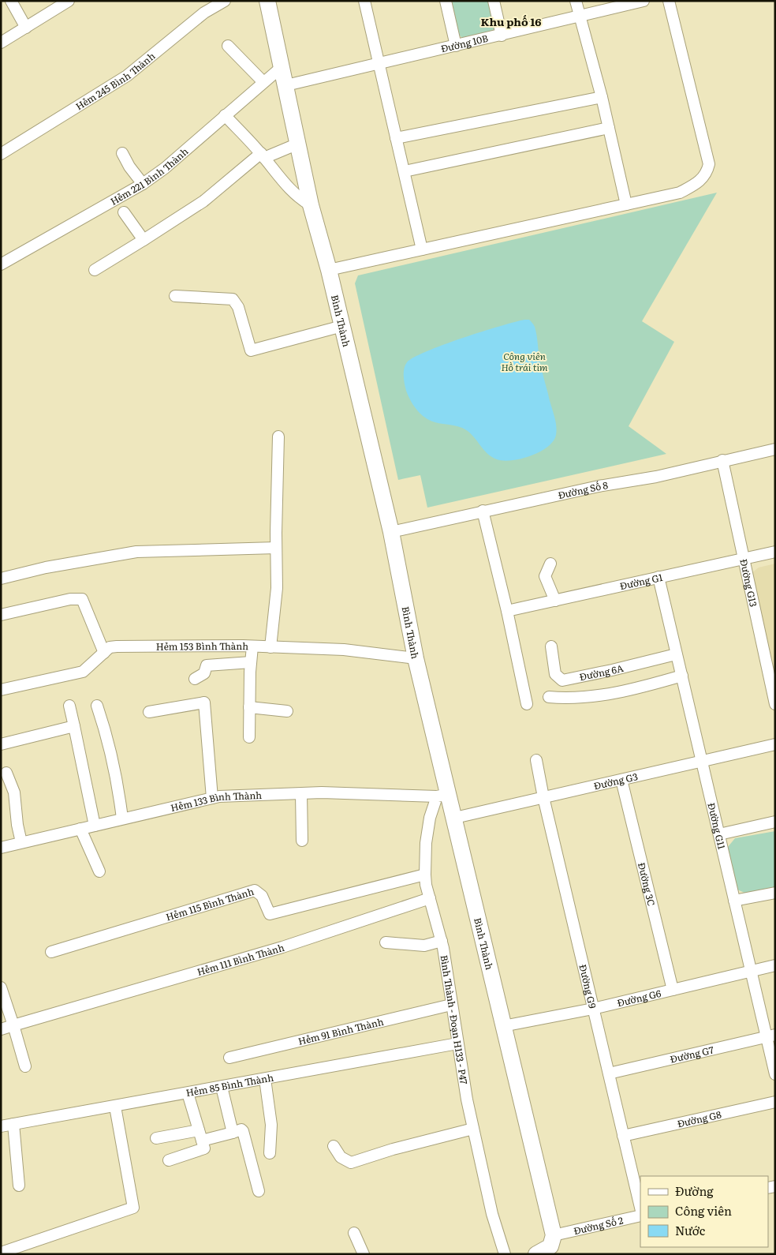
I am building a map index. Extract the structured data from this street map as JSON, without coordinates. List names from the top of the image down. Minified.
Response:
{"streets":{"street":["Đường 10B","Hẻm 245 Bình Thành","Hẻm 221 Bình Thành","Bình Thành","Đường Số 8","Đường G1","Đường G13","Hẻm 153 Bình Thành","Đường 6A","Đường G3","Hẻm 133 Bình Thành","Đường G11","Đường 3C","Hẻm 115 Bình Thành","Hẻm 111 Bình Thành","Đường G9","Đường G6","Bình Thành - Đoạn H133 - P47","Hẻm 91 Bình Thành","Đường G7","Hẻm 85 Bình Thành","Đường G8","Đường Số 2"]},"crossings":[["Đường 10B","Bình Thành"],["Hẻm 221 Bình Thành","Bình Thành"],["Bình Thành","Đường Số 8"],["Bình Thành","Hẻm 153 Bình Thành"],["Bình Thành","Đường G3"],["Bình Thành","Hẻm 133 Bình Thành"],["Bình Thành","Đường G6"],["Bình Thành","Bình Thành - Đoạn H133 - P47"],["Bình Thành","Đường Số 2"],["Đường Số 8","Đường G13"],["Đường G1","Đường G13"],["Đường G1","Đường G11"],["Đường 6A","Đường G11"],["Đường G3","Đường G11"],["Đường G3","Đường 3C"],["Đường G3","Đường G9"],["Hẻm 133 Bình Thành","Bình Thành - Đoạn H133 - P47"],["Đường G11","Đường G6"],["Đường G11","Đường G7"],["Đường 3C","Đường G6"],["Hẻm 115 Bình Thành","Bình Thành - Đoạn H133 - P47"],["Hẻm 111 Bình Thành","Bình Thành - Đoạn H133 - P47"],["Đường G9","Đường G6"],["Đường G9","Đường G7"],["Đường G9","Đường G8"],["Bình Thành - Đoạn H133 - P47","Hẻm 91 Bình Thành"],["Bình Thành - Đoạn H133 - P47","Hẻm 85 Bình Thành"]],"districts":["Khu phố 16"],"parks":["Công viên Hồ trái tim"],"legend":["Đường","Công viên","Nước"]}
